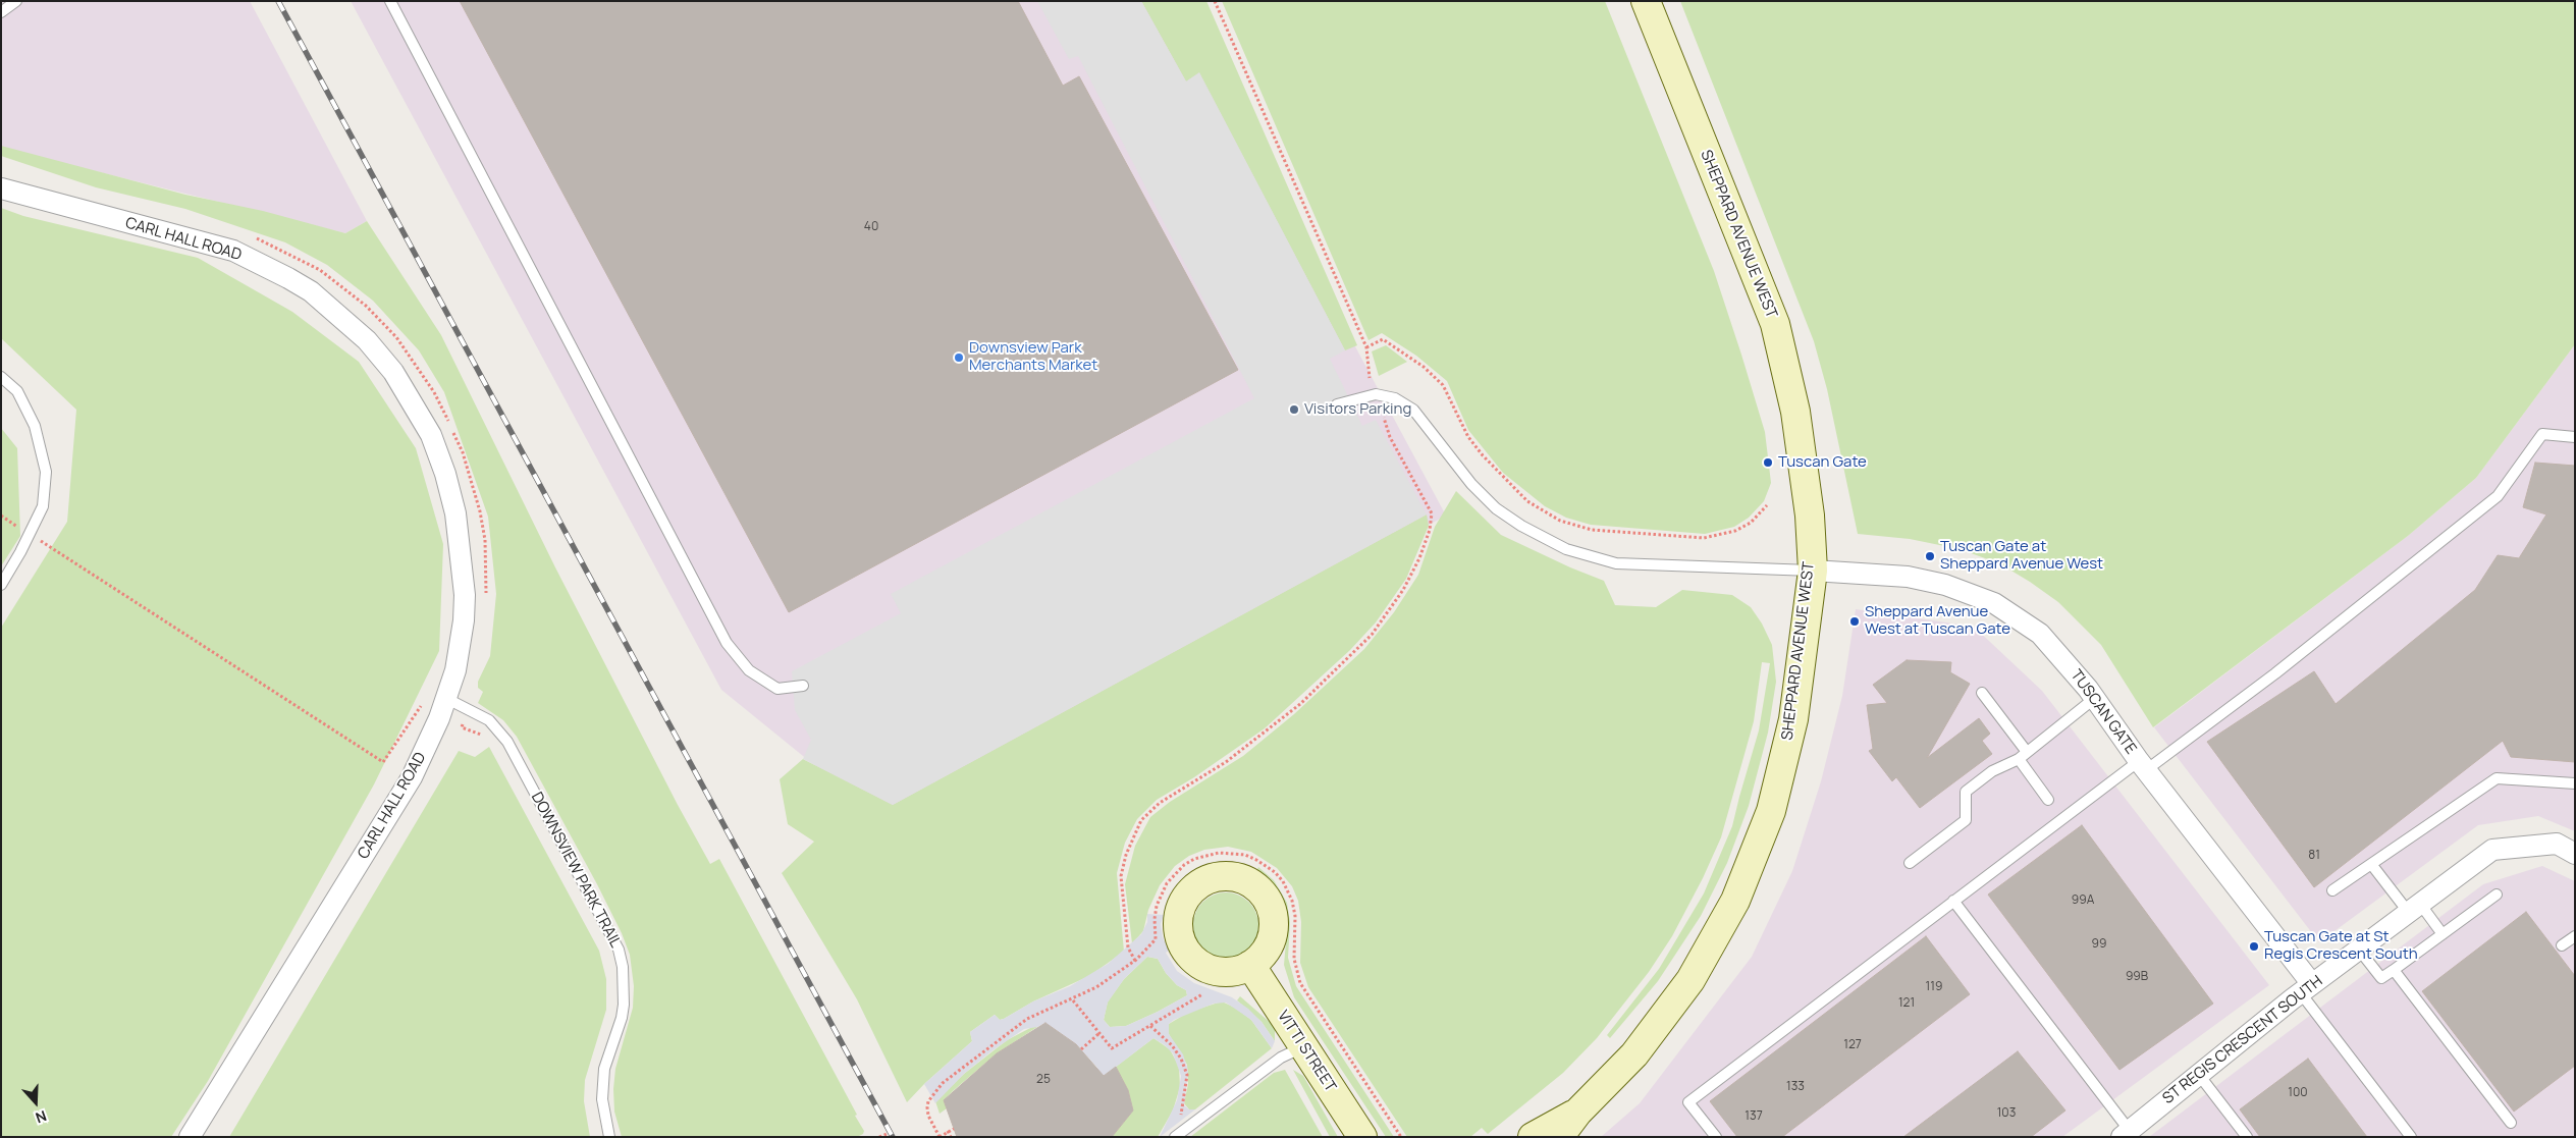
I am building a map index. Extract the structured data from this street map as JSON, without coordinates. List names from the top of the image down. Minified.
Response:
{"streets":{"main road":["SHEPPARD AVENUE WEST","VITTI STREET"],"street":["CARL HALL ROAD","TUSCAN GATE","ST REGIS CRESCENT SOUTH"],"lane":["DOWNSVIEW PARK TRAIL"]},"crossings":[["SHEPPARD AVENUE WEST","TUSCAN GATE"],["CARL HALL ROAD","DOWNSVIEW PARK TRAIL"],["TUSCAN GATE","ST REGIS CRESCENT SOUTH"]],"places":["Downsview Park Merchants Market","Visitors Parking","Tuscan Gate","Tuscan Gate at Sheppard Avenue West","Sheppard Avenue West at Tuscan Gate","Tuscan Gate at St Regis Crescent South"],"house_numbers":["40","81","99A","99","99B","119","121","127","25","133","100","103","137"],"north":"bottom"}
